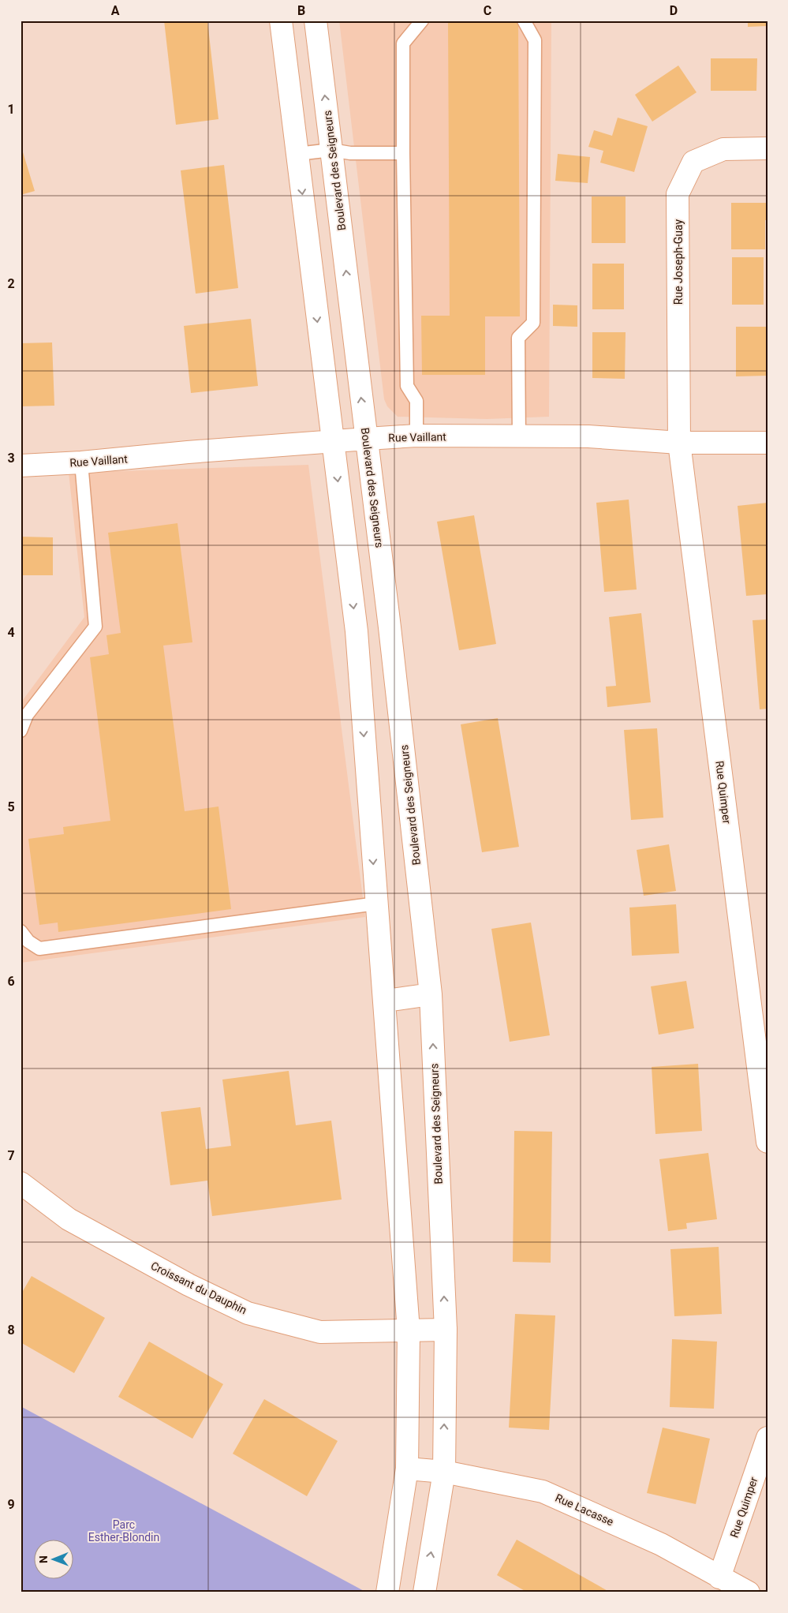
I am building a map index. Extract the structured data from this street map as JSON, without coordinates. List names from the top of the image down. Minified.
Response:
{"streets":{"street":["Boulevard des Seigneurs","Rue Joseph-Guay","Rue Vaillant","Rue Quimper","Croissant du Dauphin","Rue Lacasse"]},"crossings":[["Boulevard des Seigneurs","Rue Vaillant"],["Boulevard des Seigneurs","Croissant du Dauphin"],["Boulevard des Seigneurs","Rue Lacasse"],["Rue Joseph-Guay","Rue Vaillant"],["Rue Joseph-Guay","Rue Quimper"],["Rue Vaillant","Rue Quimper"],["Rue Quimper","Rue Lacasse"]],"parks":["Parc Esther-Blondin"],"north":"left","grid":{"columns":["A","B","C","D"],"rows":["1","2","3","4","5","6","7","8","9"]}}
